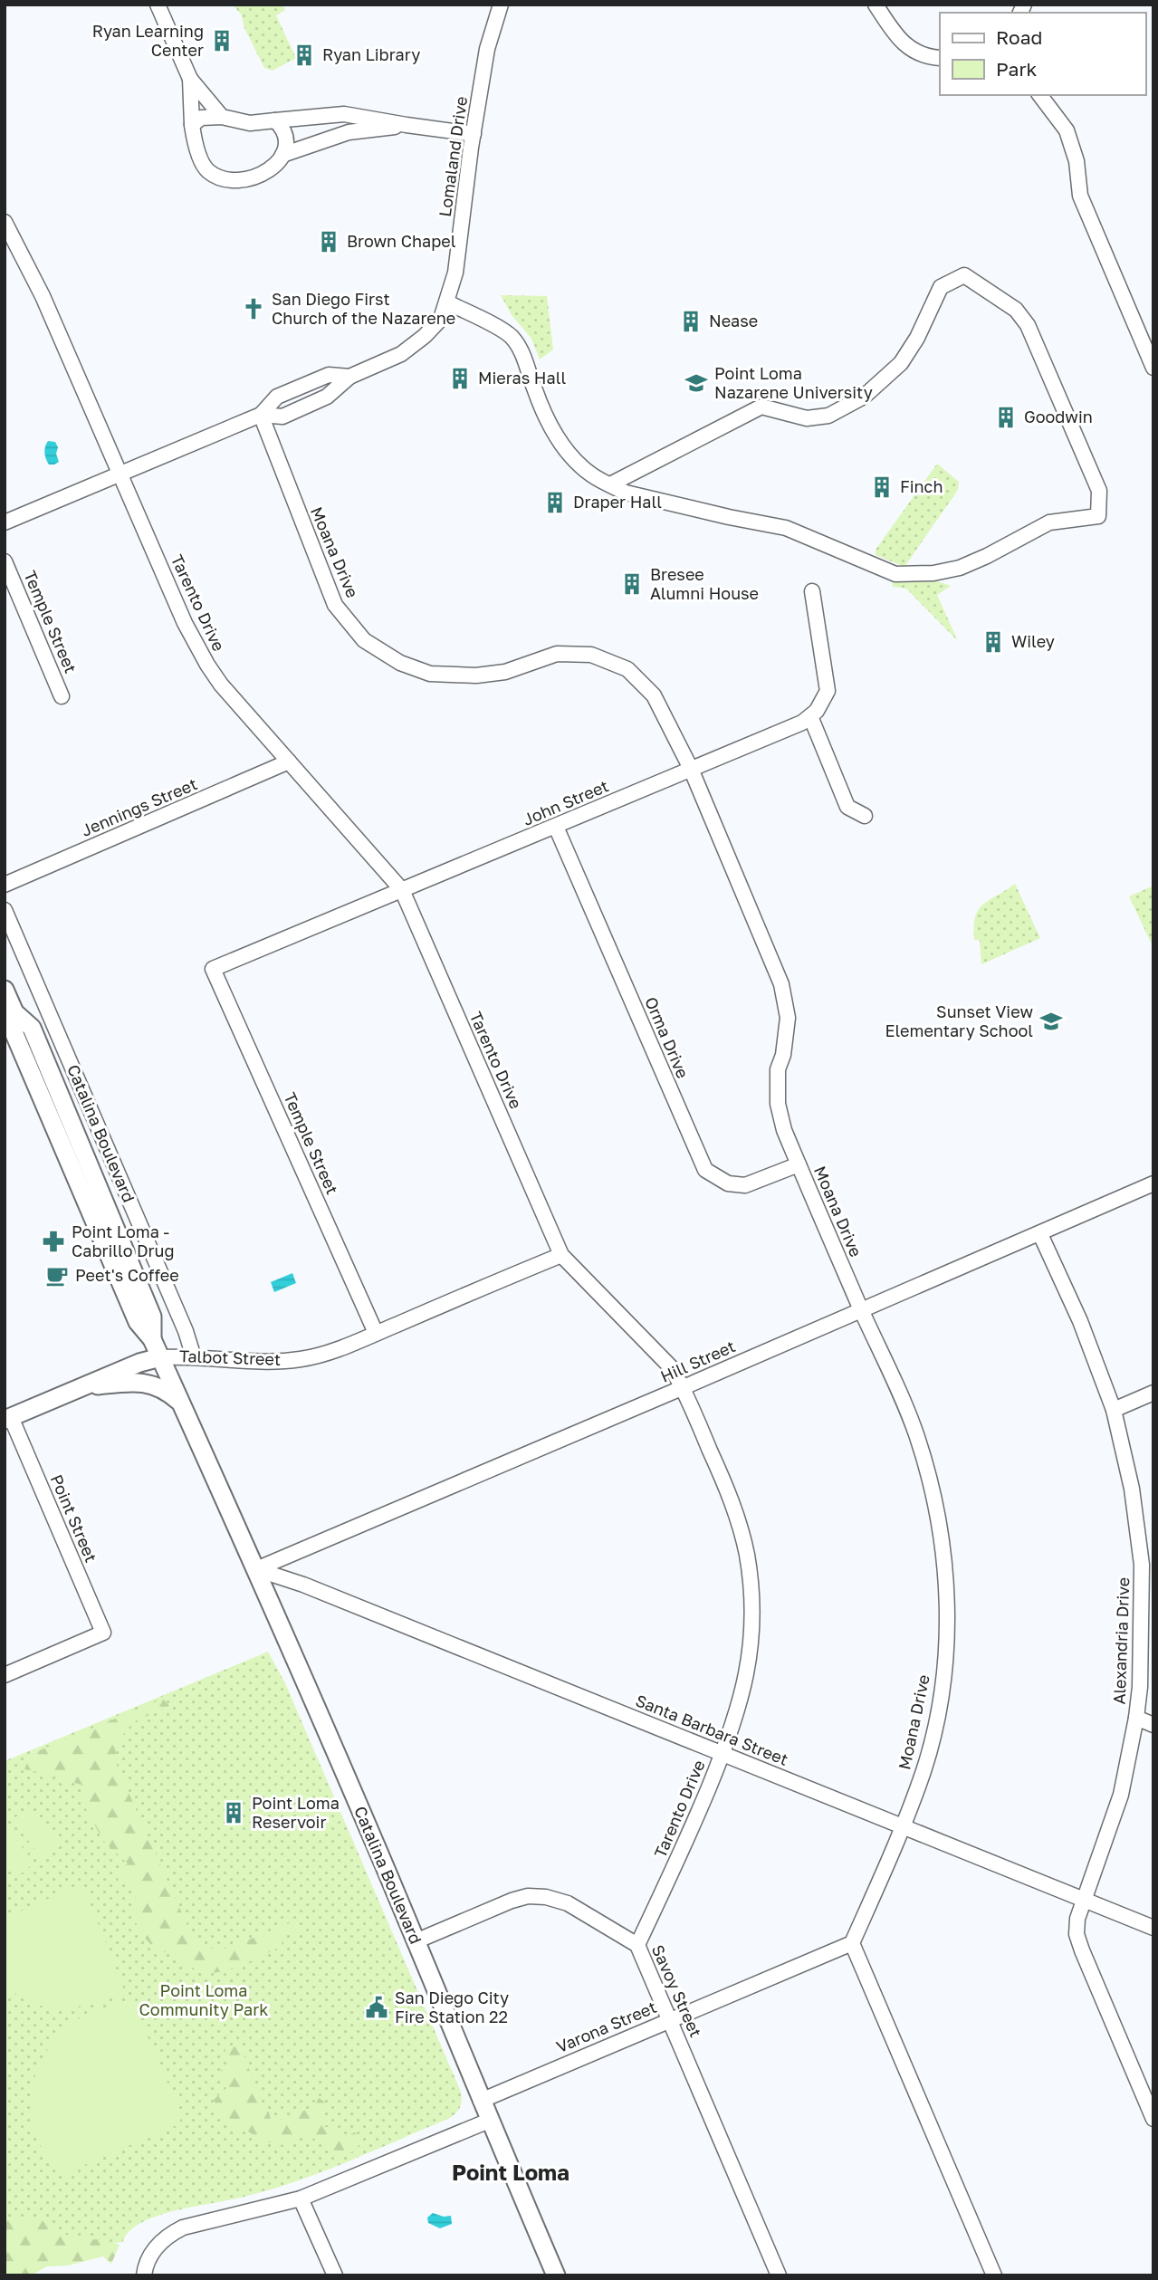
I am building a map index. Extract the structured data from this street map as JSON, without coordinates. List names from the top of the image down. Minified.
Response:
{"streets":{"main road":["Catalina Boulevard","Talbot Street"],"street":["Lomaland Drive","Moana Drive","Tarento Drive","Temple Street","John Street","Jennings Street","Orma Drive","Hill Street","Point Street","Alexandria Drive","Santa Barbara Street","Savoy Street","Varona Street"]},"crossings":[["Lomaland Drive","Moana Drive"],["Lomaland Drive","Tarento Drive"],["Moana Drive","John Street"],["Moana Drive","Orma Drive"],["Moana Drive","Hill Street"],["Moana Drive","Santa Barbara Street"],["Moana Drive","Varona Street"],["Tarento Drive","John Street"],["Tarento Drive","Jennings Street"],["Tarento Drive","Talbot Street"],["Tarento Drive","Hill Street"],["Tarento Drive","Santa Barbara Street"],["Tarento Drive","Savoy Street"],["Temple Street","John Street"],["Temple Street","Talbot Street"],["John Street","Orma Drive"],["Catalina Boulevard","Talbot Street"],["Catalina Boulevard","Hill Street"],["Catalina Boulevard","Santa Barbara Street"],["Catalina Boulevard","Savoy Street"],["Catalina Boulevard","Varona Street"],["Talbot Street","Point Street"],["Hill Street","Alexandria Drive"],["Hill Street","Santa Barbara Street"],["Alexandria Drive","Santa Barbara Street"],["Savoy Street","Varona Street"]],"districts":["Point Loma"],"parks":["Point Loma Community Park"],"places":{"building":["Ryan Learning Center","Ryan Library","Brown Chapel","Nease","Mieras Hall","Goodwin","Finch","Draper Hall","Bresee Alumni House","Wiley","Point Loma Reservoir"],"church":["San Diego First Church of the Nazarene"],"school or university":["Point Loma Nazarene University","Sunset View Elementary School"],"pharmacy":["Point Loma - Cabrillo Drug"],"cafe":["Peet's Coffee"],"public building":["San Diego City Fire Station 22"]},"legend":["Road","Park"]}
